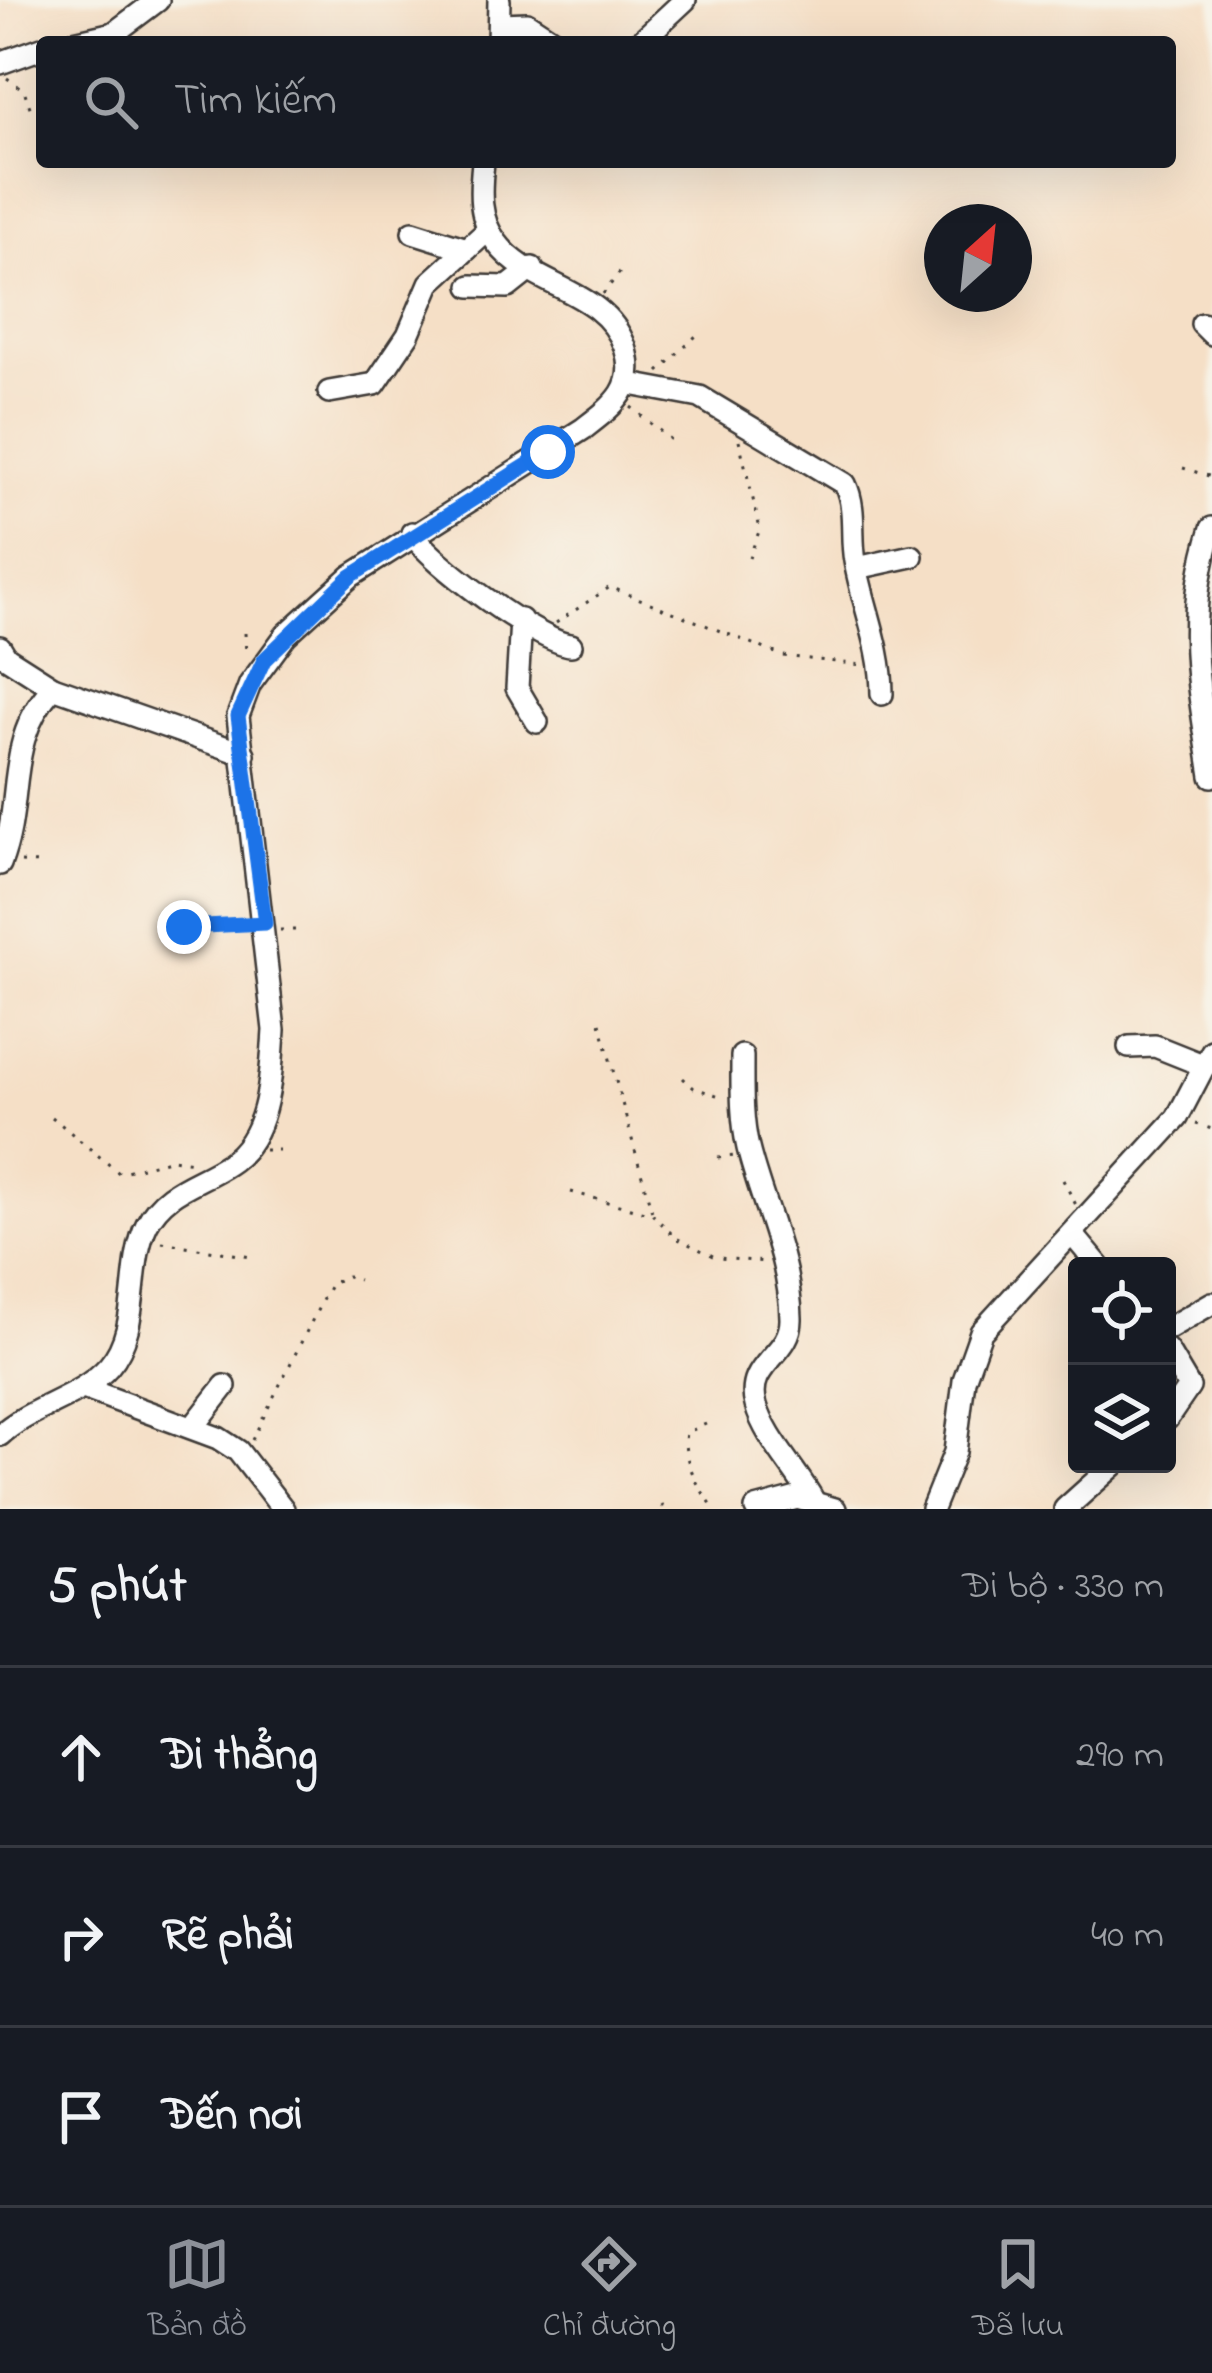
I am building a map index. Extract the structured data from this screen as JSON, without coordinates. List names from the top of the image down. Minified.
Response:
{"north":"top right","page":{"search":"Tìm kiếm","heading":["5 phút","Đi bộ · 330 m"],"list":[["Đi thẳng","290 m"],["Rẽ phải","40 m"],"Đến nơi"],"nav":["Bản đồ","Chỉ đường","Đã lưu"]}}
